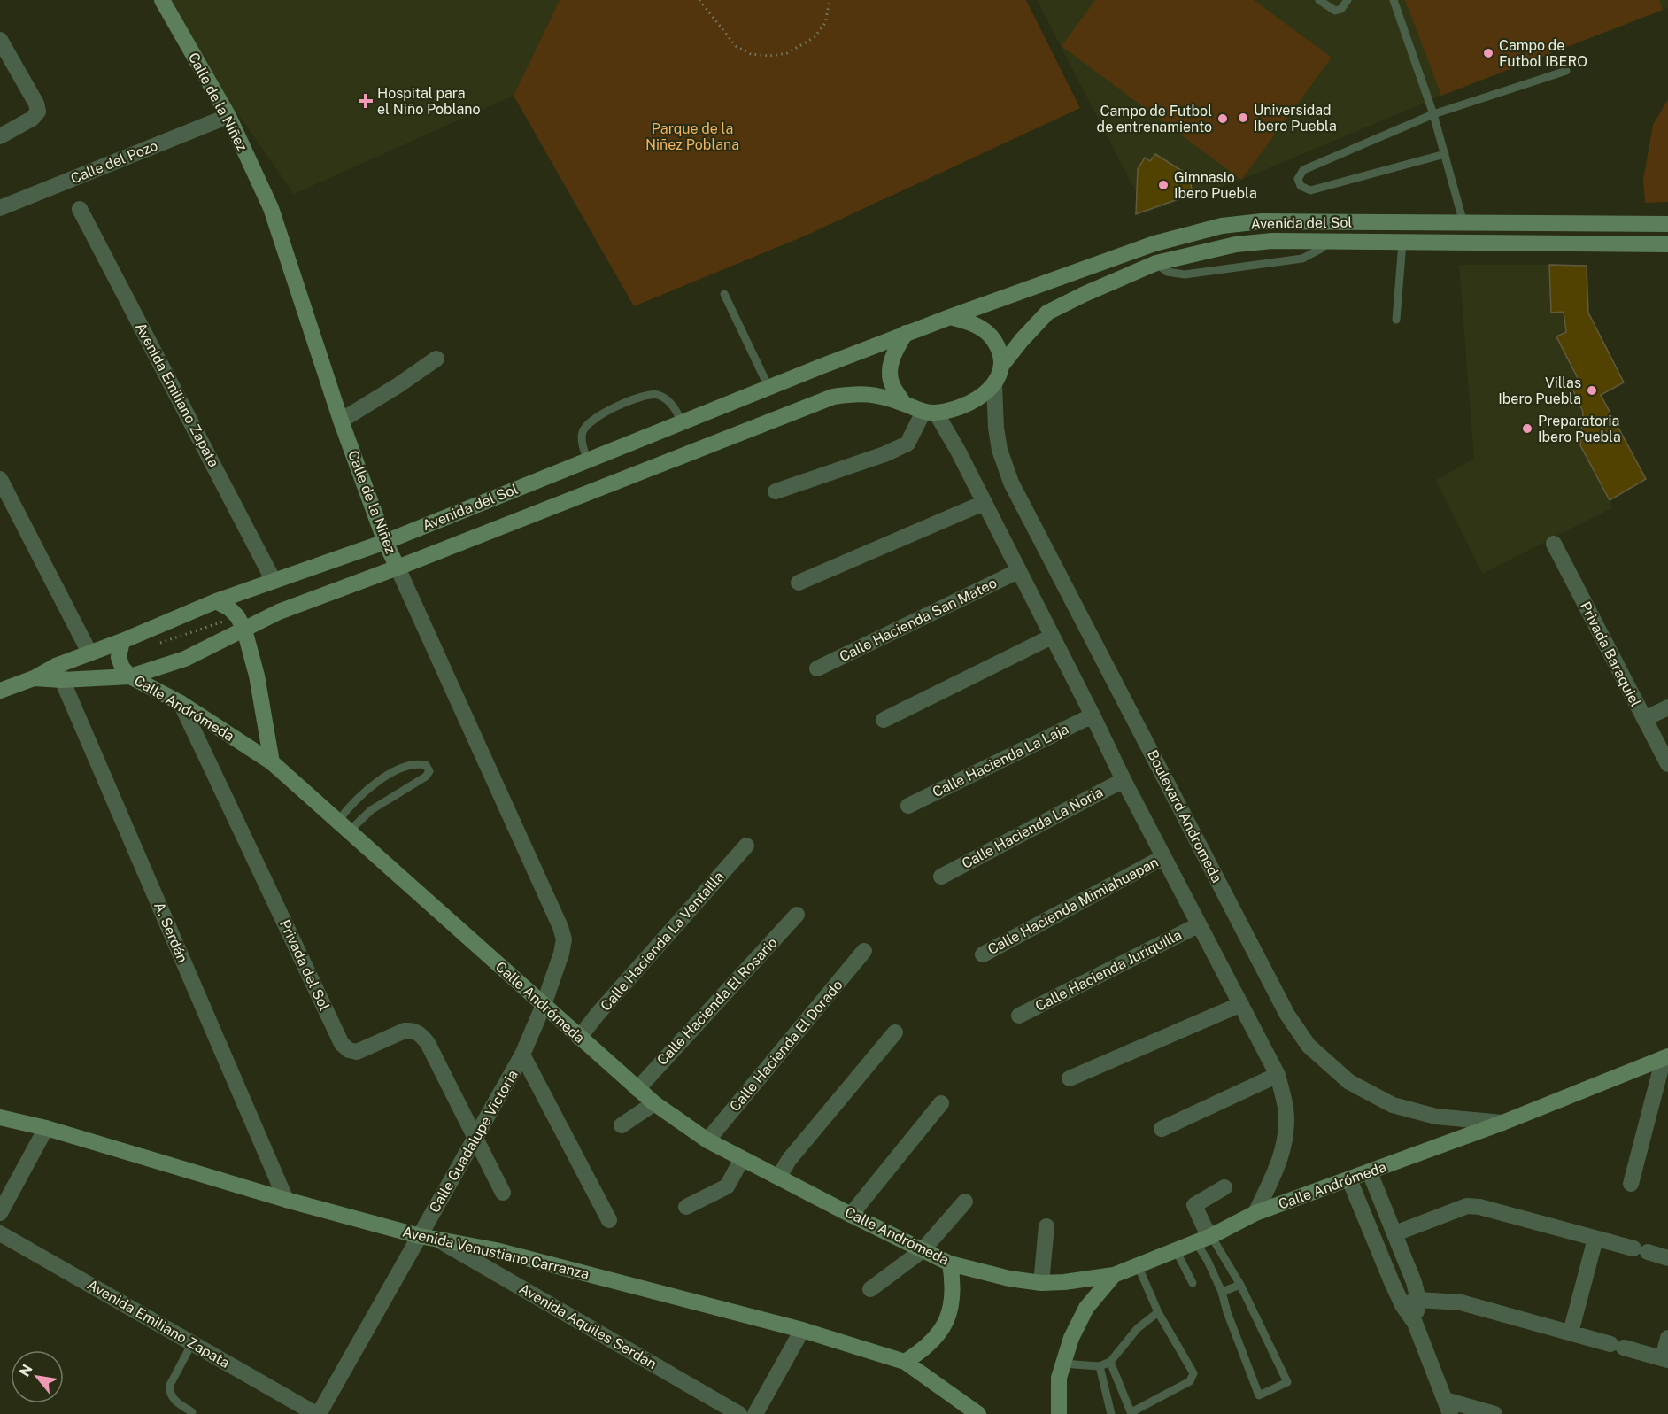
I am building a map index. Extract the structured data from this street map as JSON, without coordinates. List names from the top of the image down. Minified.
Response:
{"streets":{"main road":["Calle de la Niñez","Avenida del Sol","Calle Andrómeda","Avenida Venustiano Carranza"],"street":["Calle del Pozo","Avenida Emiliano Zapata","Calle Hacienda San Mateo","Privada Baraquiel","Calle Hacienda La Laja","Boulevard Andromeda","Calle Hacienda La Noria","Calle Hacienda Mimiahuapan","A. Serdán","Calle Hacienda La Ventailla","Privada del Sol","Calle Hacienda Juriquilla","Calle Hacienda El Rosario","Calle Hacienda El Dorado","Calle Guadalupe Victoria","Avenida Aquiles Serdán"]},"crossings":[["Calle de la Niñez","Calle del Pozo"],["Calle de la Niñez","Avenida del Sol"],["Calle de la Niñez","Calle Andrómeda"],["Calle de la Niñez","Calle Guadalupe Victoria"],["Avenida del Sol","Avenida Emiliano Zapata"],["Avenida del Sol","Calle Andrómeda"],["Avenida del Sol","Boulevard Andromeda"],["Avenida del Sol","A. Serdán"],["Avenida Emiliano Zapata","Calle Guadalupe Victoria"],["Calle Andrómeda","Boulevard Andromeda"],["Calle Andrómeda","Calle Hacienda La Ventailla"],["Calle Andrómeda","Privada del Sol"],["Calle Andrómeda","Calle Hacienda El Rosario"],["Calle Andrómeda","Calle Hacienda El Dorado"],["Calle Andrómeda","Calle Guadalupe Victoria"],["A. Serdán","Avenida Venustiano Carranza"],["Privada del Sol","Calle Guadalupe Victoria"],["Calle Guadalupe Victoria","Avenida Venustiano Carranza"],["Avenida Venustiano Carranza","Avenida Aquiles Serdán"]],"parks":["Parque de la Niñez Poblana"],"places":{"other":["Campo de Futbol IBERO","Universidad Ibero Puebla","Campo de Futbol de entrenamiento","Gimnasio Ibero Puebla","Villas Ibero Puebla","Preparatoria Ibero Puebla"],"health":["Hospital para el Niño Poblano"]},"north":"top left"}
